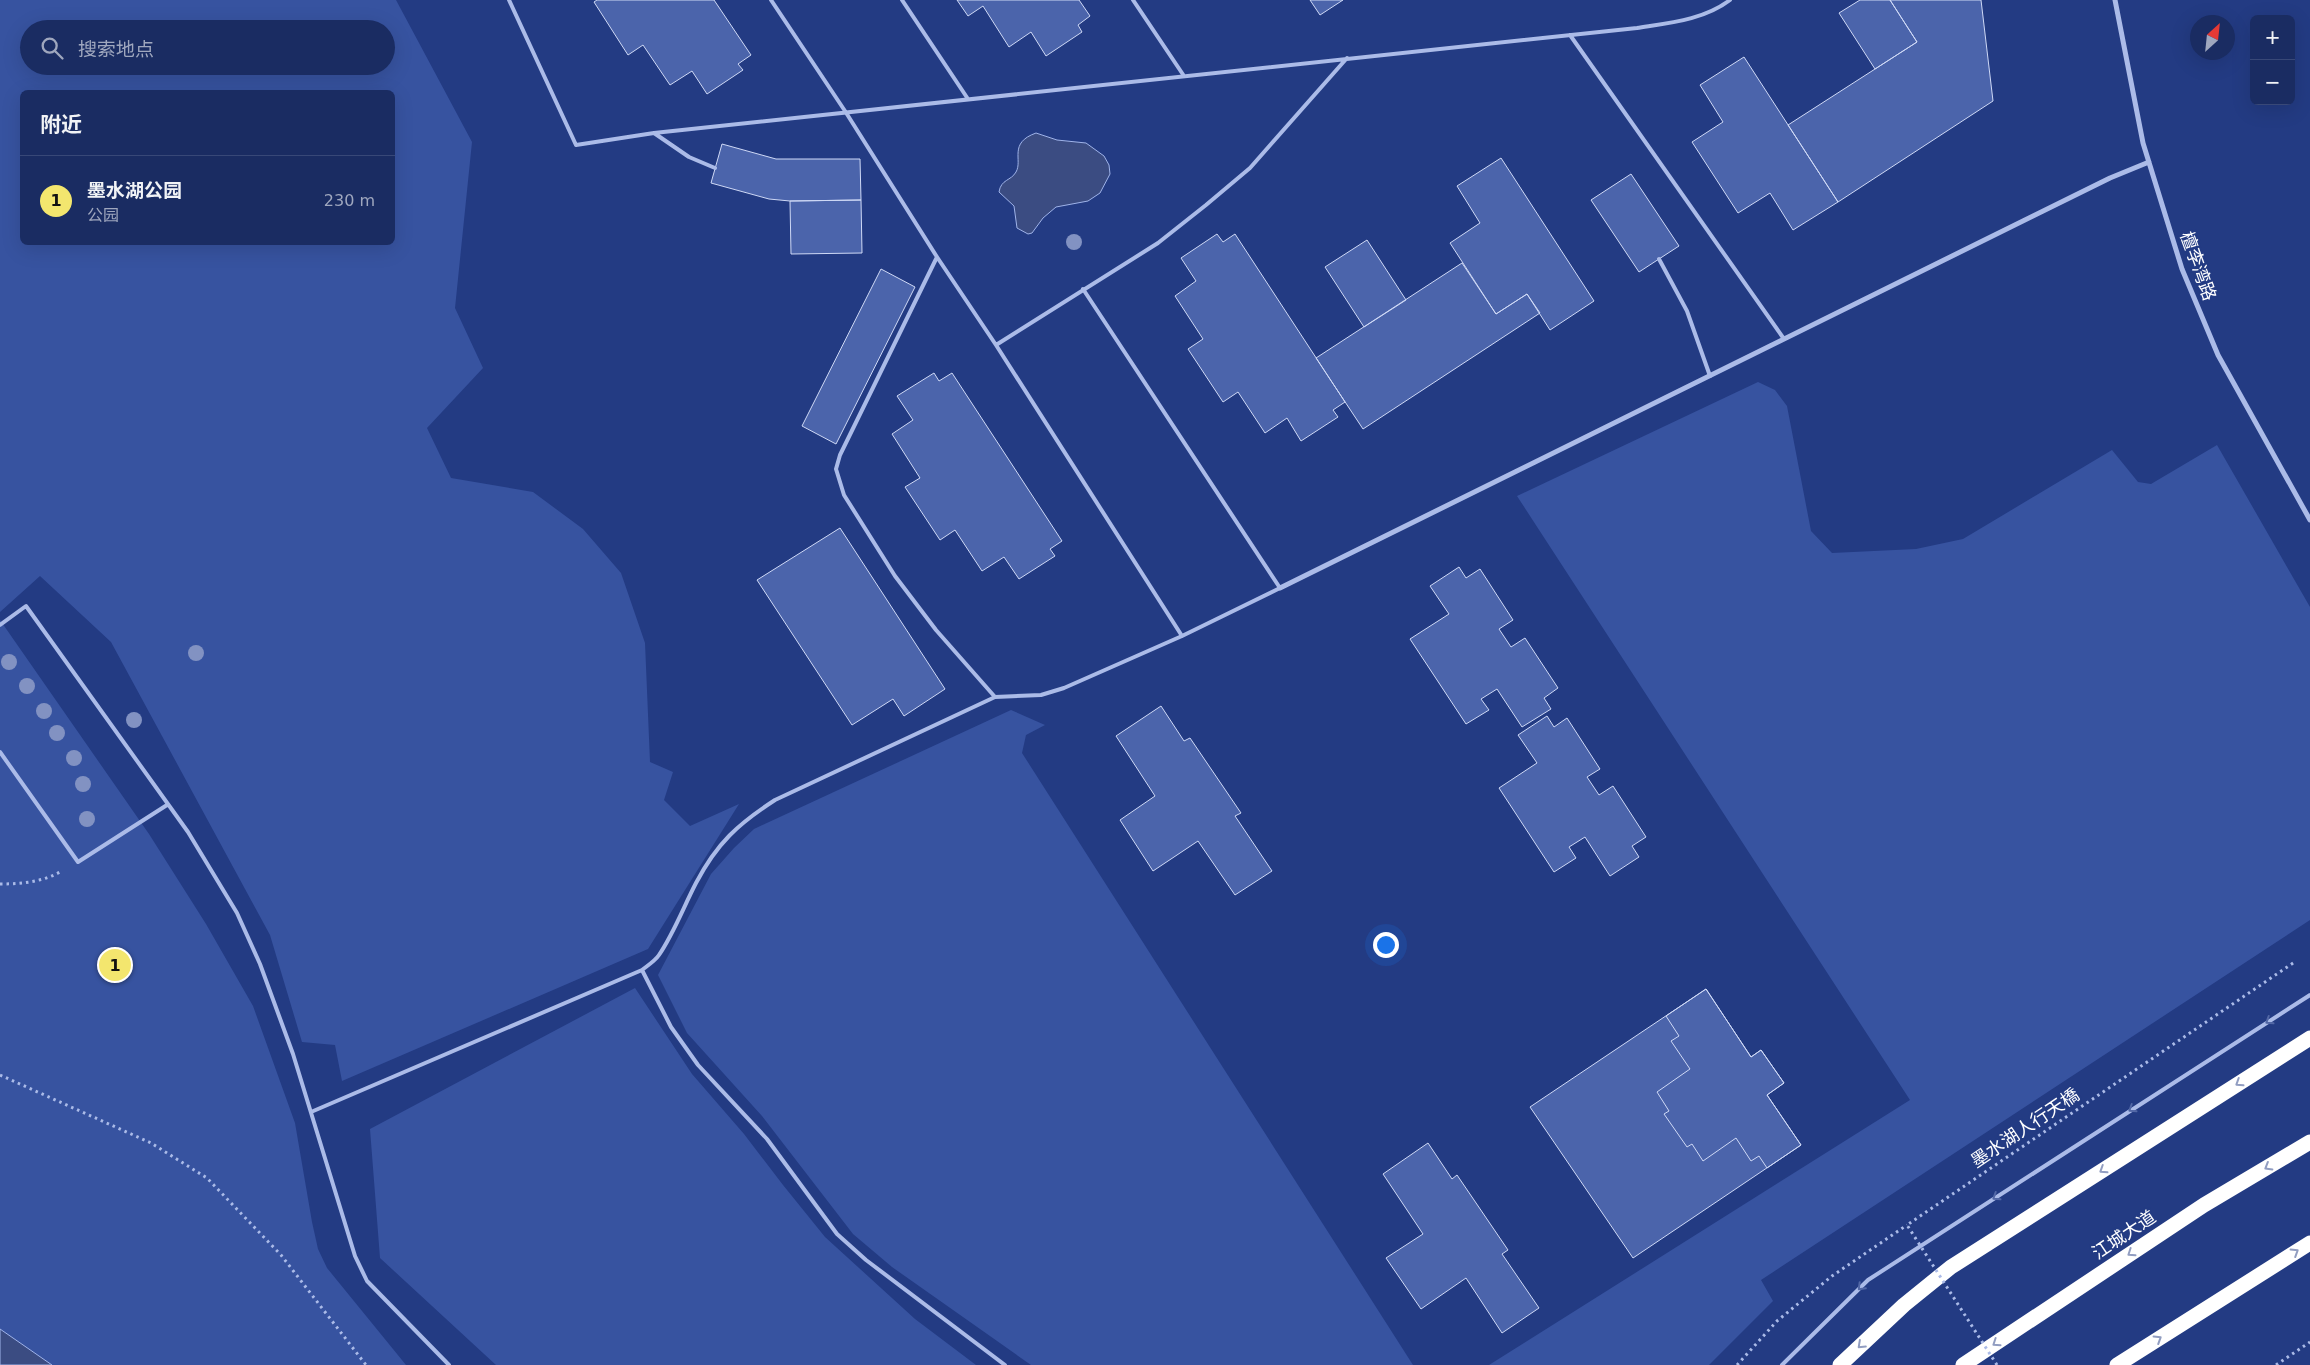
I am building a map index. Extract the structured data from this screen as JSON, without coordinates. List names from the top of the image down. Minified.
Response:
{"streets":{"highway":["江城大道"],"street":["檀李湾路"],"path":["墨水湖人行天橋"]},"north":"top right","page":{"map_buttons":["+","−"],"search":"搜索地点","heading":"附近","list":[{"mark":"1","name":"墨水湖公园","note":"公园","value":"230 m"}],"pins":"1"}}
